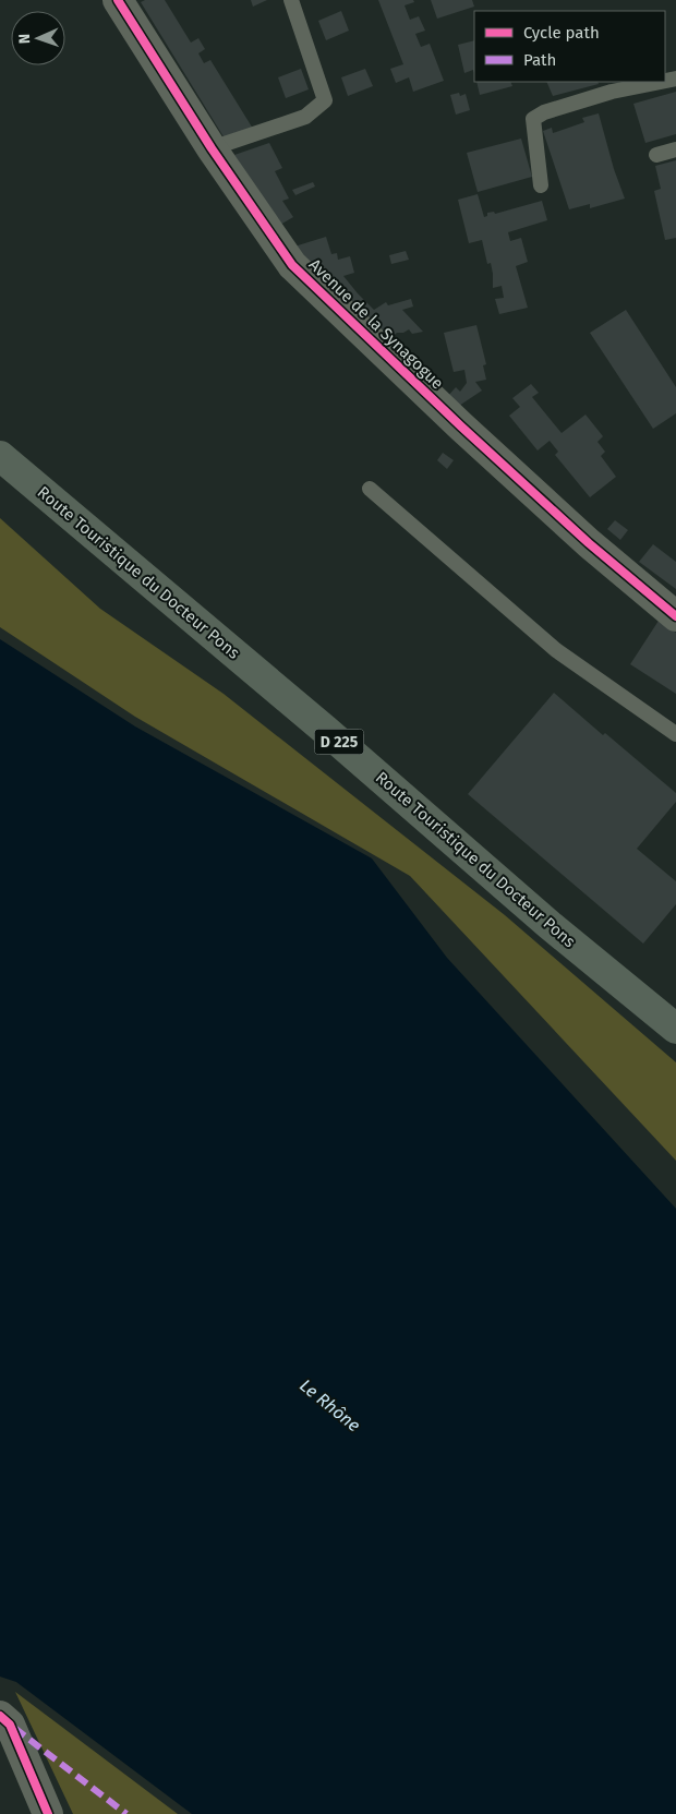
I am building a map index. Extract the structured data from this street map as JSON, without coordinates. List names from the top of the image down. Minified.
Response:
{"streets":{"highway":["Route Touristique du Docteur Pons","D 225"],"street":["Avenue de la Synagogue"]},"water":["Le Rhône"],"legend":["Cycle path","Path"],"north":"left"}
